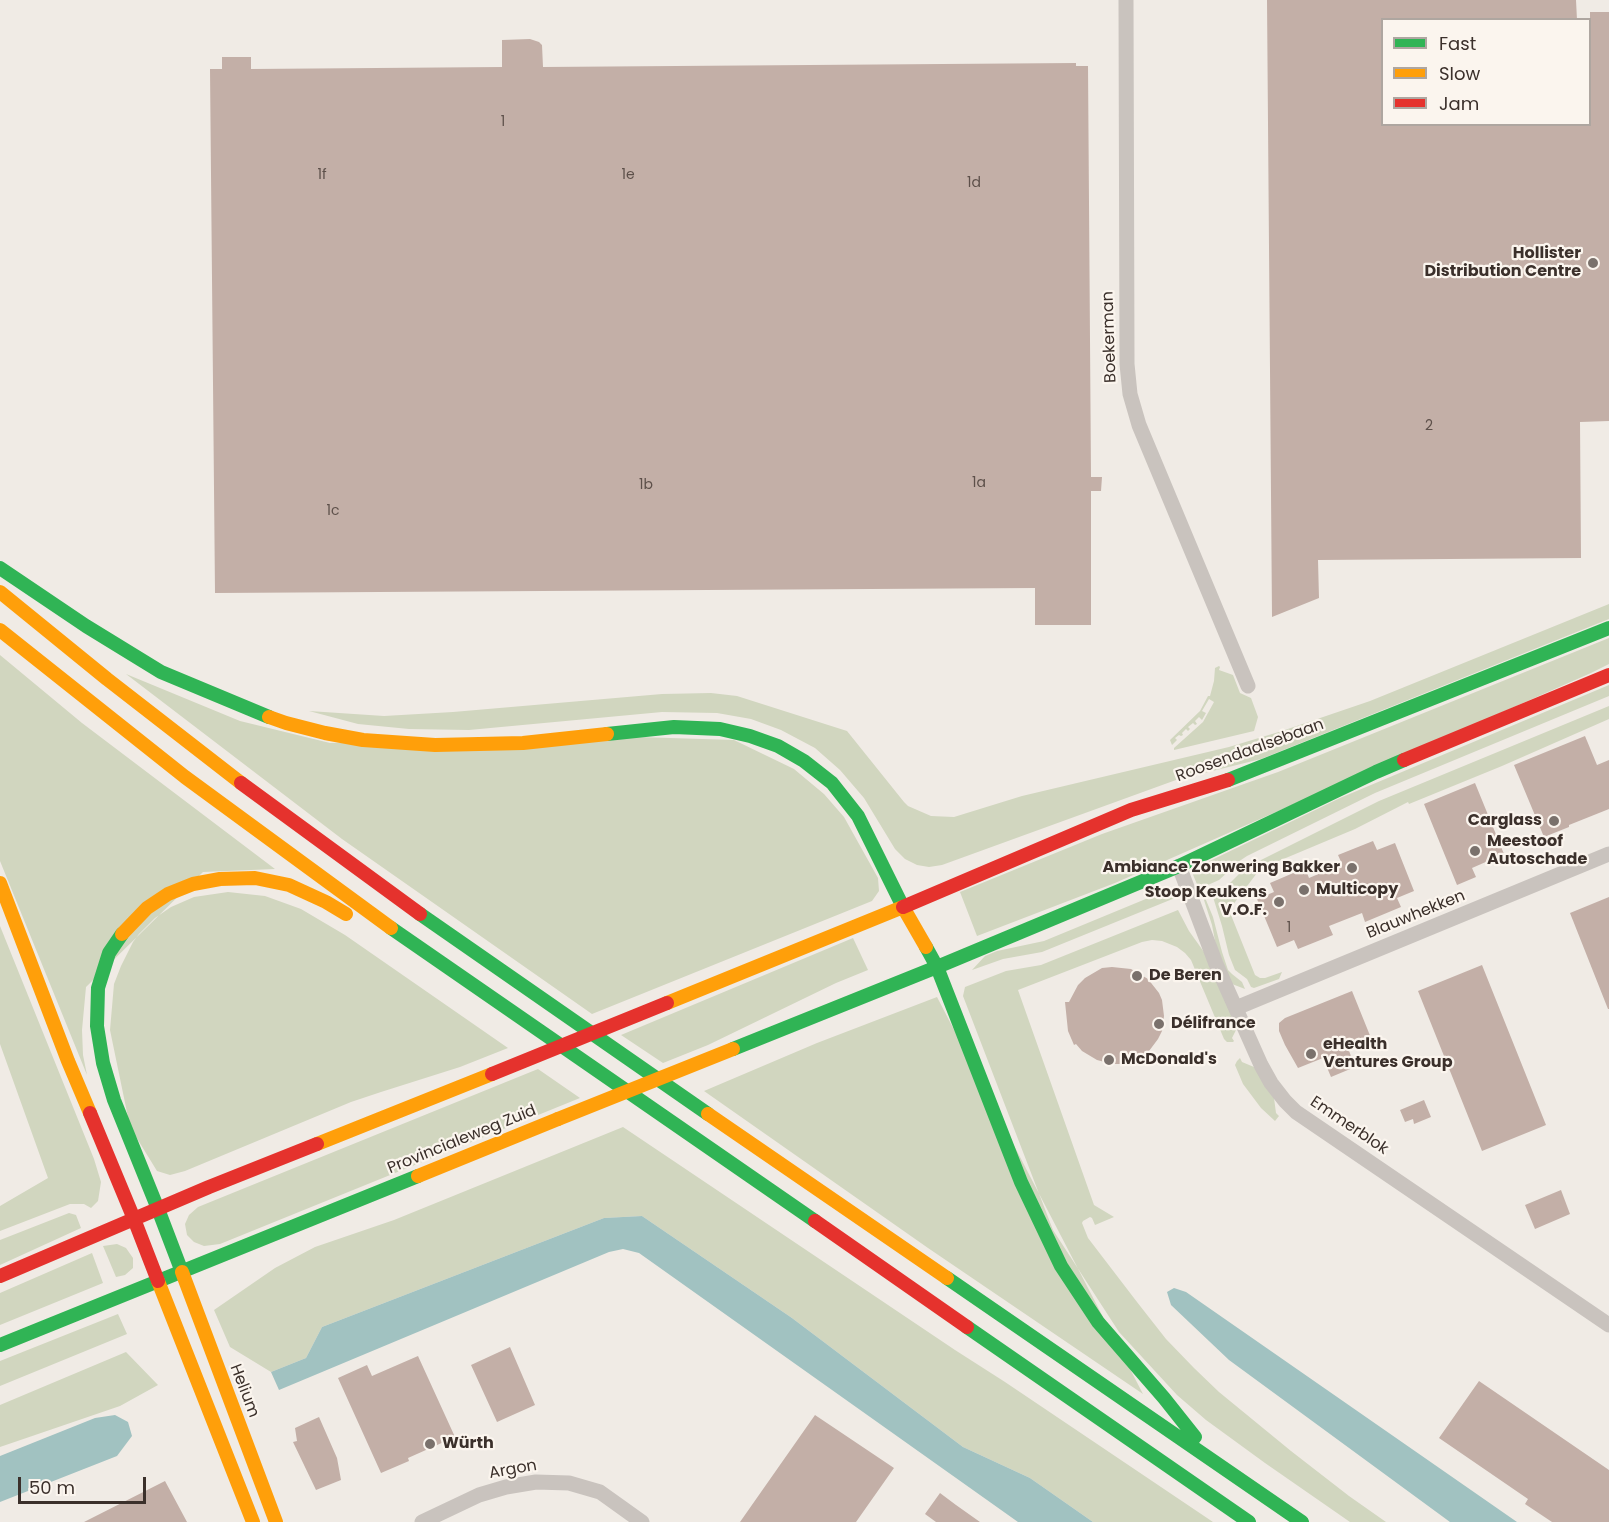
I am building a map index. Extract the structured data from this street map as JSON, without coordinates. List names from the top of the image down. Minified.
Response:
{"streets":{"main road":["Roosendaalsebaan","Provincialeweg Zuid","Helium"],"street":["Boekerman","Blauwhekken","Emmerblok","Argon"]},"crossings":[["Blauwhekken","Emmerblok"],["Provincialeweg Zuid","Helium"]],"places":["Hollister Distribution Centre","Carglass","Meestoof Autoschade","Ambiance Zonwering Bakker","Multicopy","Stoop Keukens V.O.F.","De Beren","Délifrance","eHealth Ventures Group","McDonald's","Würth"],"house_numbers":["1","1f","1e","1d","2","1a","1b","1c","1"],"legend":["Fast","Slow","Jam"],"scale_bar":"50 m"}
